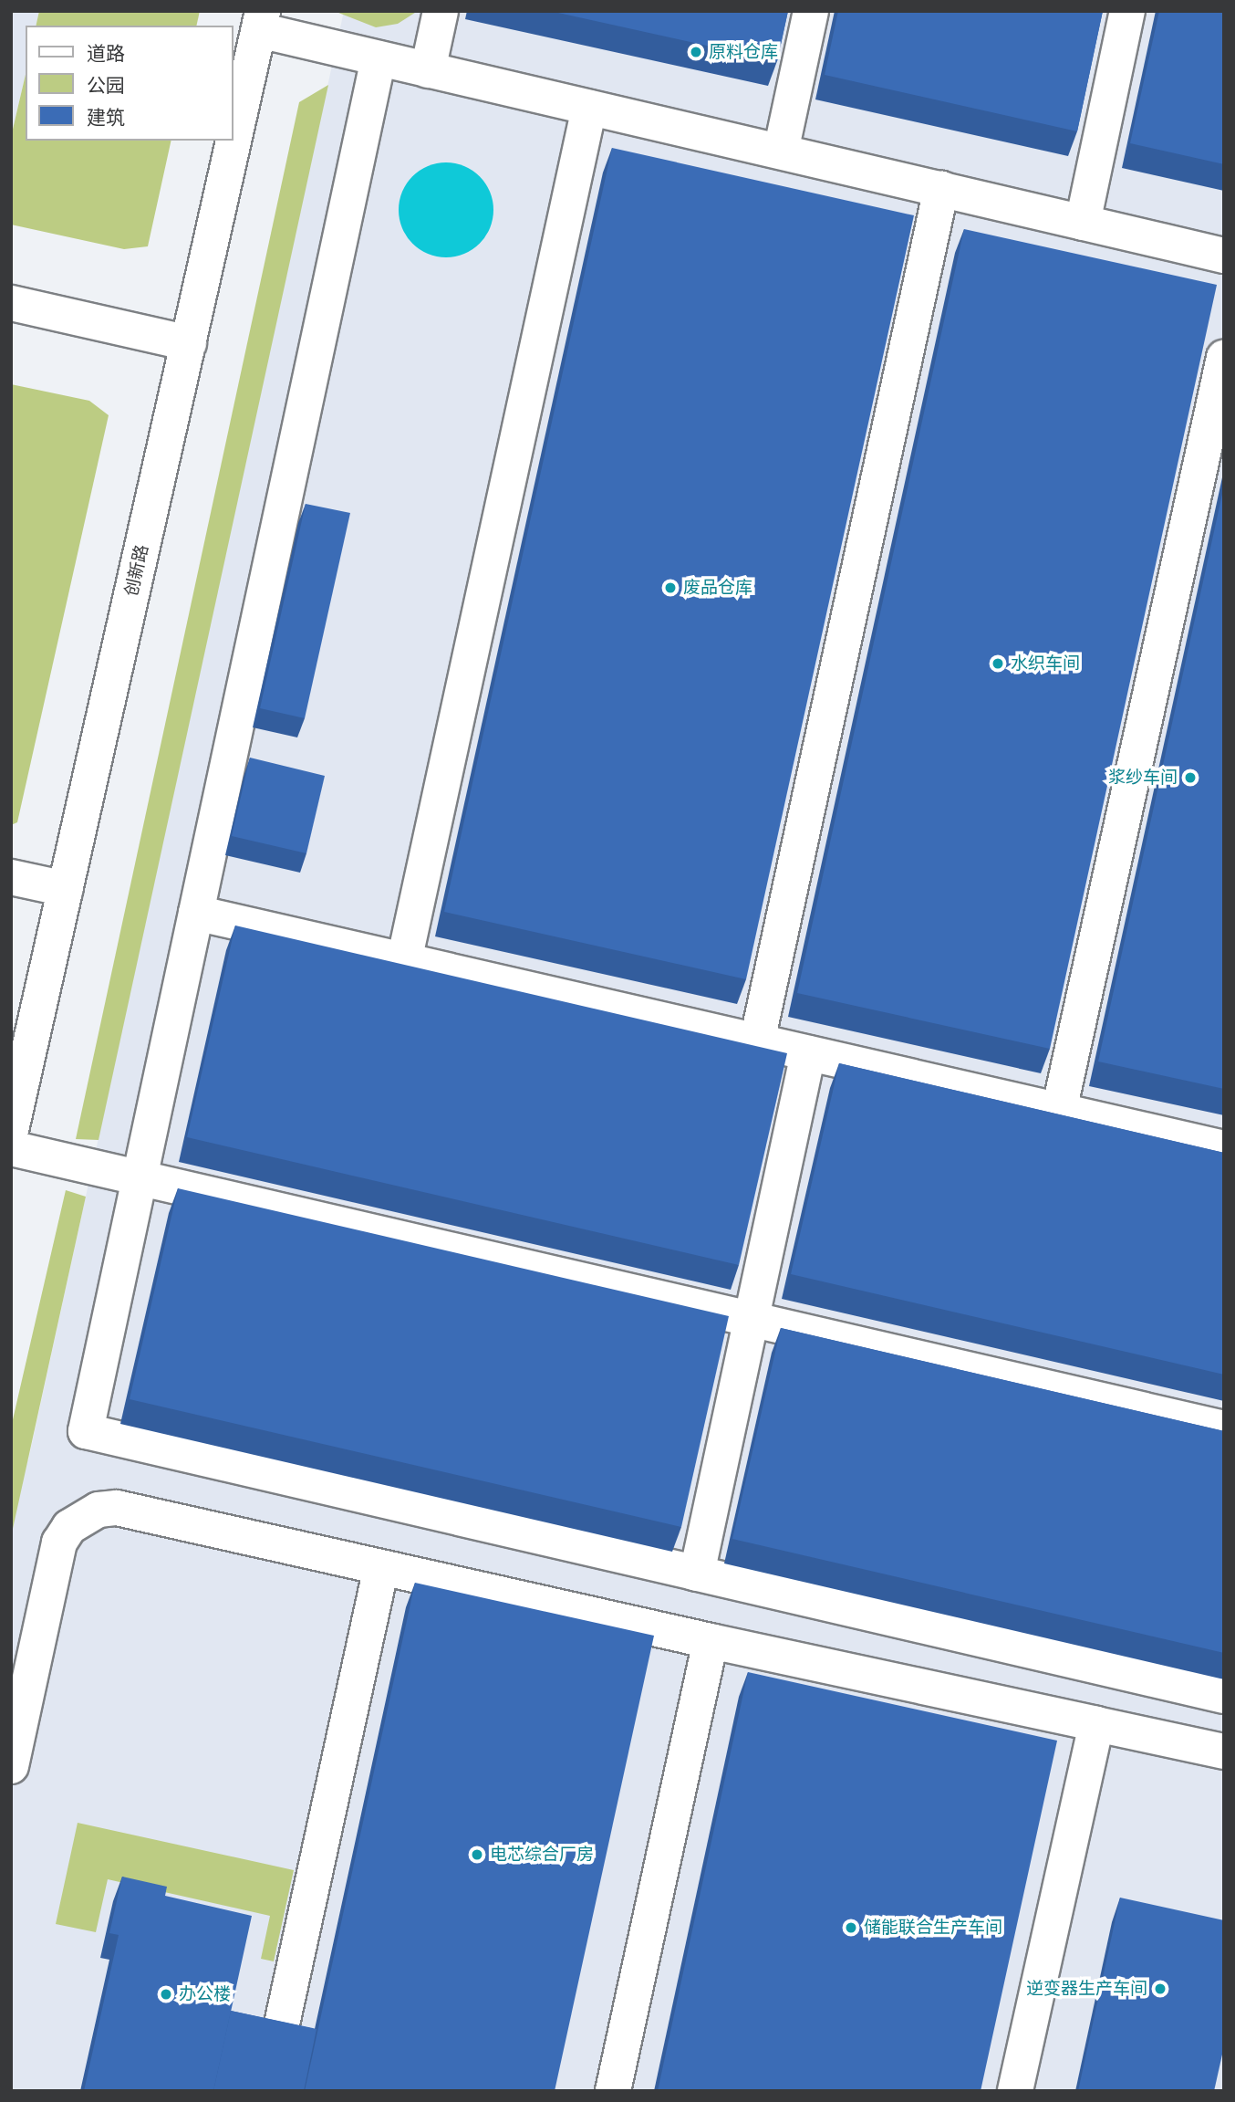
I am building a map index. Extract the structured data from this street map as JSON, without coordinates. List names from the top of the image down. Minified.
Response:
{"streets":{"main road":["创新路"]},"places":["原料仓库","废品仓库","水织车间","浆纱车间","电芯综合厂房","储能联合生产车间","逆变器生产车间","办公楼"],"legend":["道路","公园","建筑"]}
